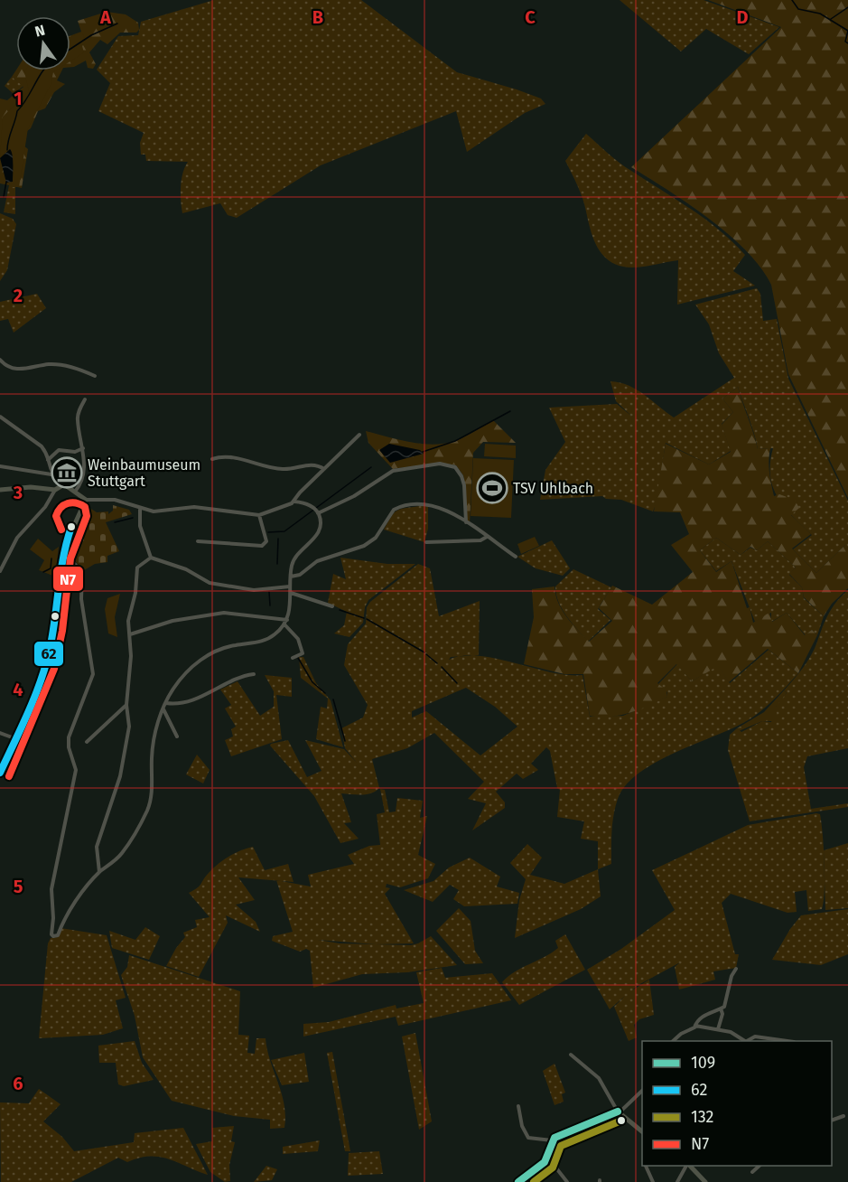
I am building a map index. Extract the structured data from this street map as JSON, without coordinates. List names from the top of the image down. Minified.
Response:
{"places":{"museum":["Weinbaumuseum Stuttgart"],"sports":["TSV Uhlbach"]},"lines":["transit line N7","transit line 62","transit line 109","transit line 132"],"legend":["109","62","132","N7"],"north":"top","grid":{"columns":["A","B","C","D"],"rows":["1","2","3","4","5","6"]}}
